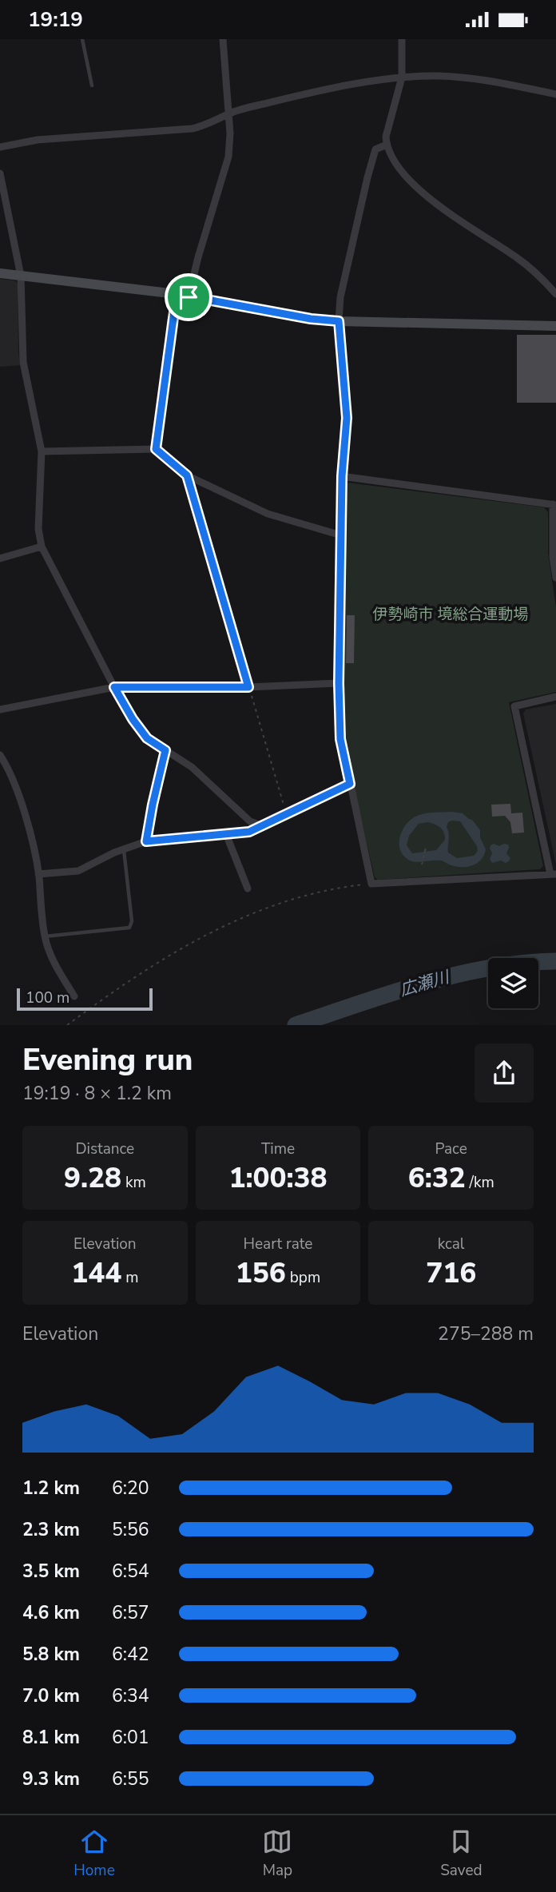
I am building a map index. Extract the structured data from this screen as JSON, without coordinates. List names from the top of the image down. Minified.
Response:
{"water":["広瀬川"],"parks":["伊勢崎市 境総合運動場"],"scale_bar":"100 m","page":{"status":"19:19","scale":"100 m","heading":["Evening run","19:19 · 8 × 1.2 km"],"stats":[["Distance","9.28 km"],["Time","1:00:38"],["Pace","6:32 /km"],["Elevation","144 m"],["Heart rate","156 bpm"],["kcal","716"]],"chart":["Elevation","275–288 m"],"list":[{"name":"1.2 km","note":"6:20"},{"name":"2.3 km","note":"5:56"},{"name":"3.5 km","note":"6:54"},{"name":"4.6 km","note":"6:57"},{"name":"5.8 km","note":"6:42"},{"name":"7.0 km","note":"6:34"},{"name":"8.1 km","note":"6:01"},{"name":"9.3 km","note":"6:55"}],"tabs":["Home","Map","Saved"]}}
